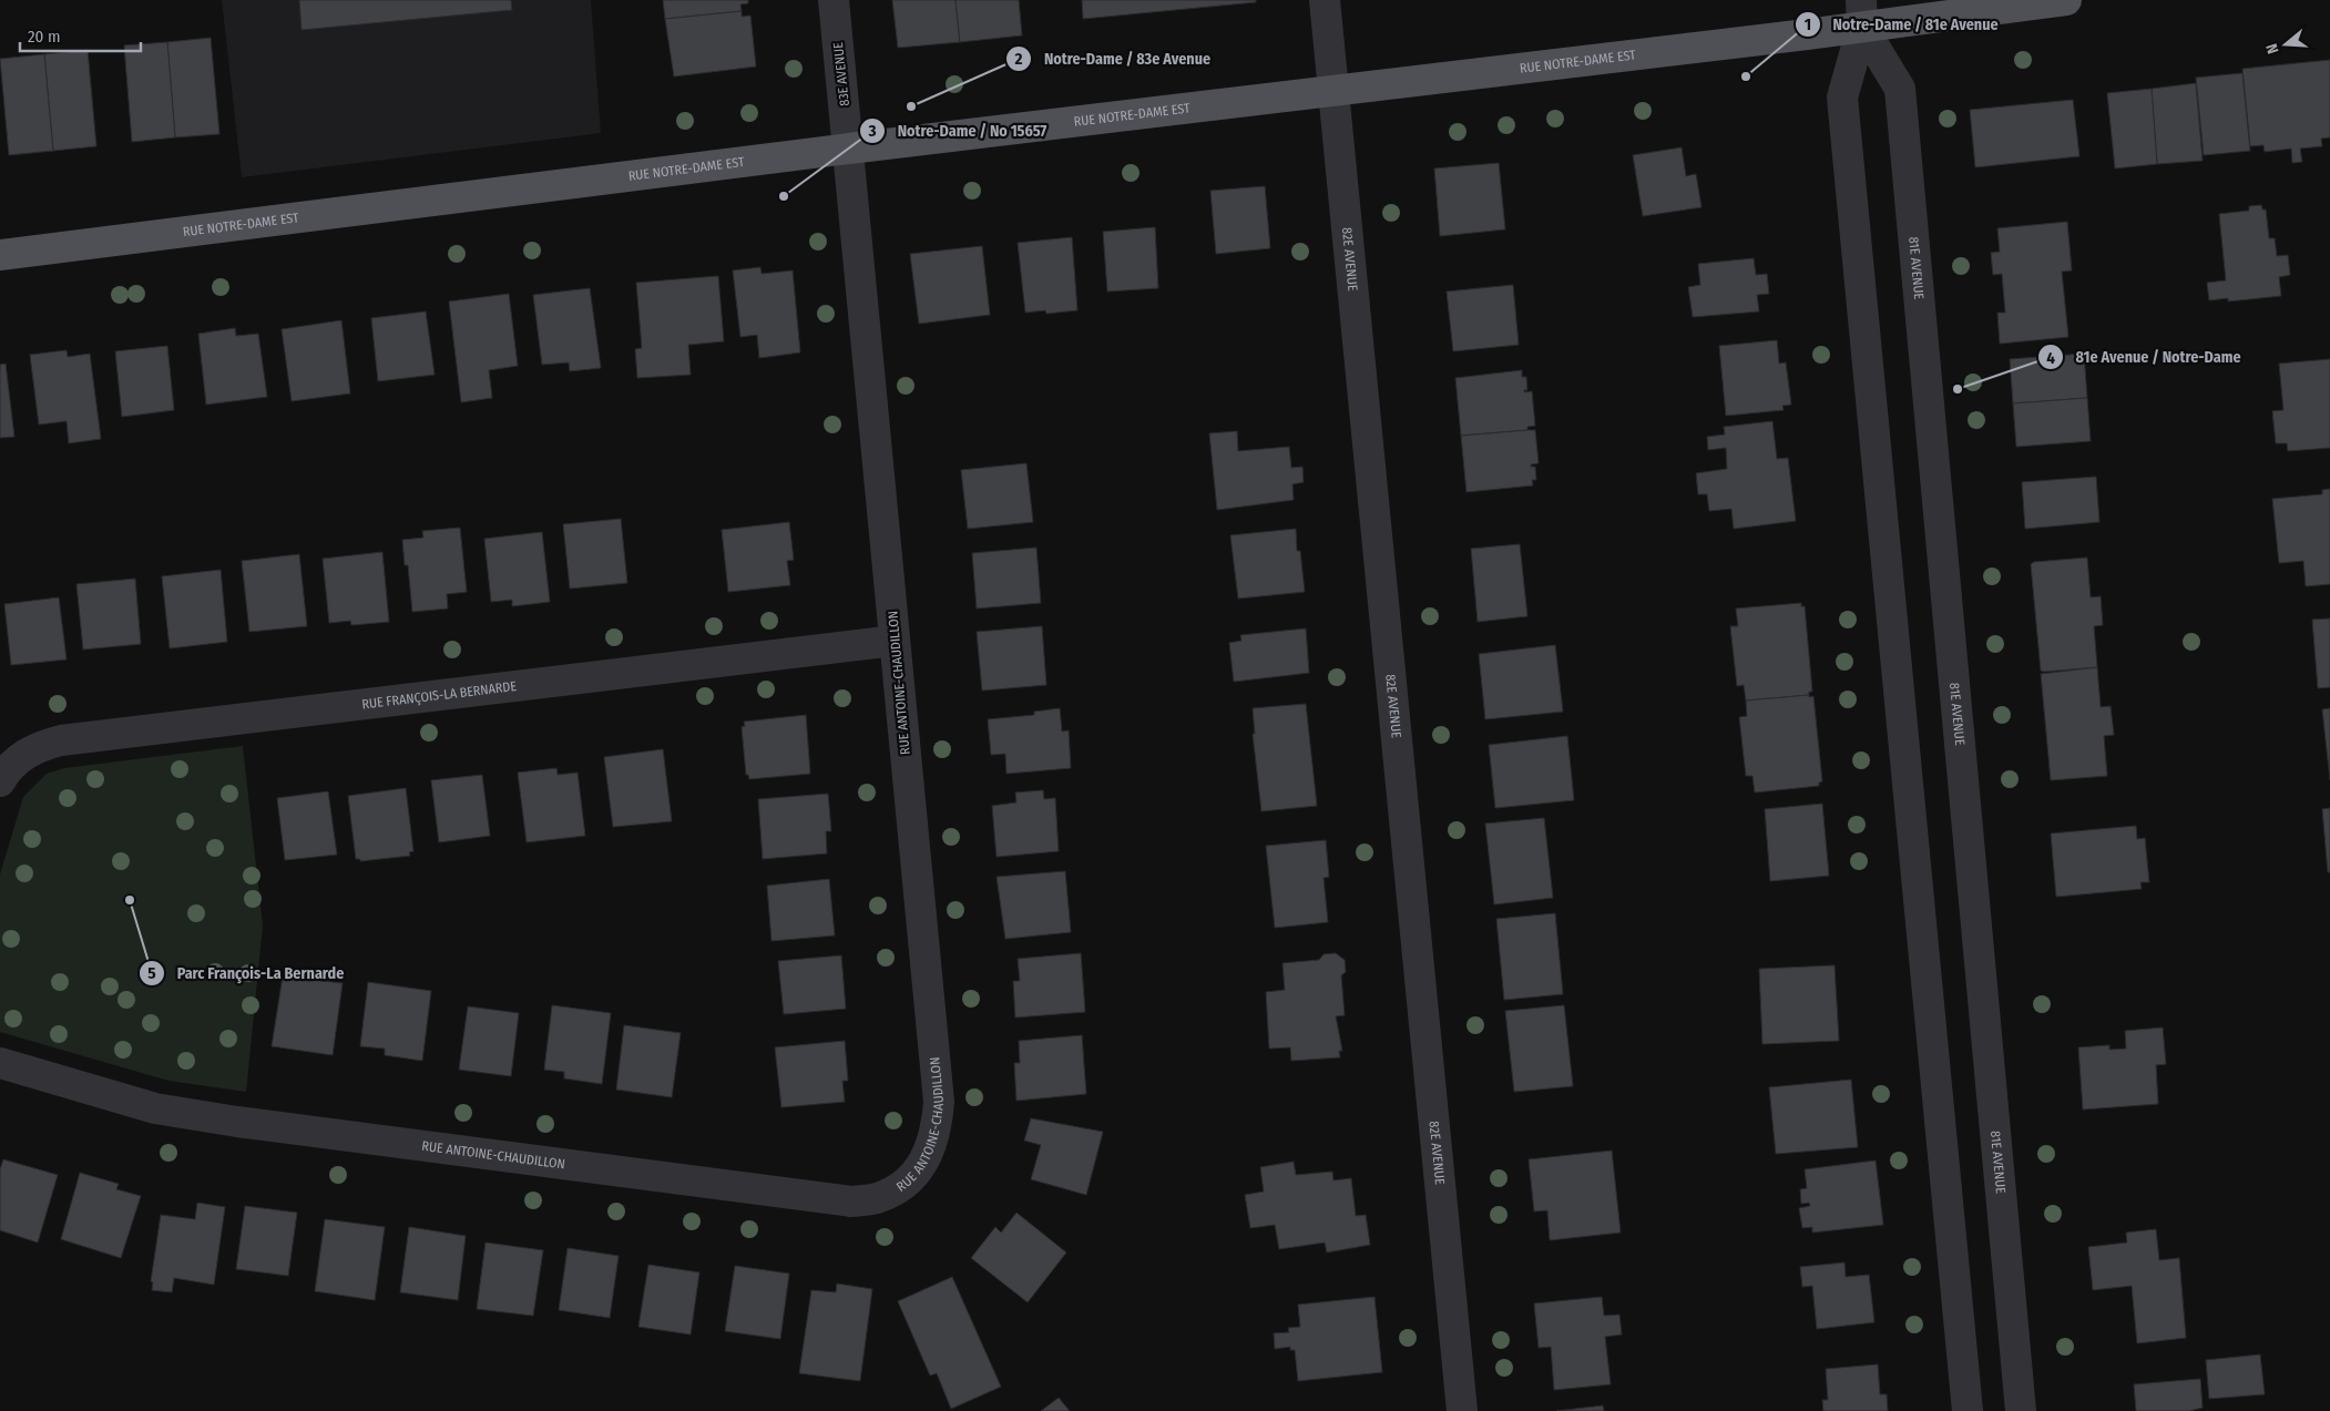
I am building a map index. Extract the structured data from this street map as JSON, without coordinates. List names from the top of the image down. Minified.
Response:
{"streets":{"main road":["RUE NOTRE-DAME EST"],"street":["83E AVENUE","82E AVENUE","81E AVENUE","RUE ANTOINE-CHAUDILLON","RUE FRANÇOIS-LA BERNARDE"]},"crossings":[["RUE NOTRE-DAME EST","83E AVENUE"],["RUE NOTRE-DAME EST","82E AVENUE"],["RUE NOTRE-DAME EST","81E AVENUE"],["RUE NOTRE-DAME EST","RUE ANTOINE-CHAUDILLON"],["83E AVENUE","RUE ANTOINE-CHAUDILLON"],["RUE ANTOINE-CHAUDILLON","RUE FRANÇOIS-LA BERNARDE"]],"places":["Notre-Dame / 81e Avenue","Notre-Dame / 83e Avenue","Notre-Dame / No 15657","81e Avenue / Notre-Dame","Parc François-La Bernarde"],"scale_bar":"20 m","north":"left"}
